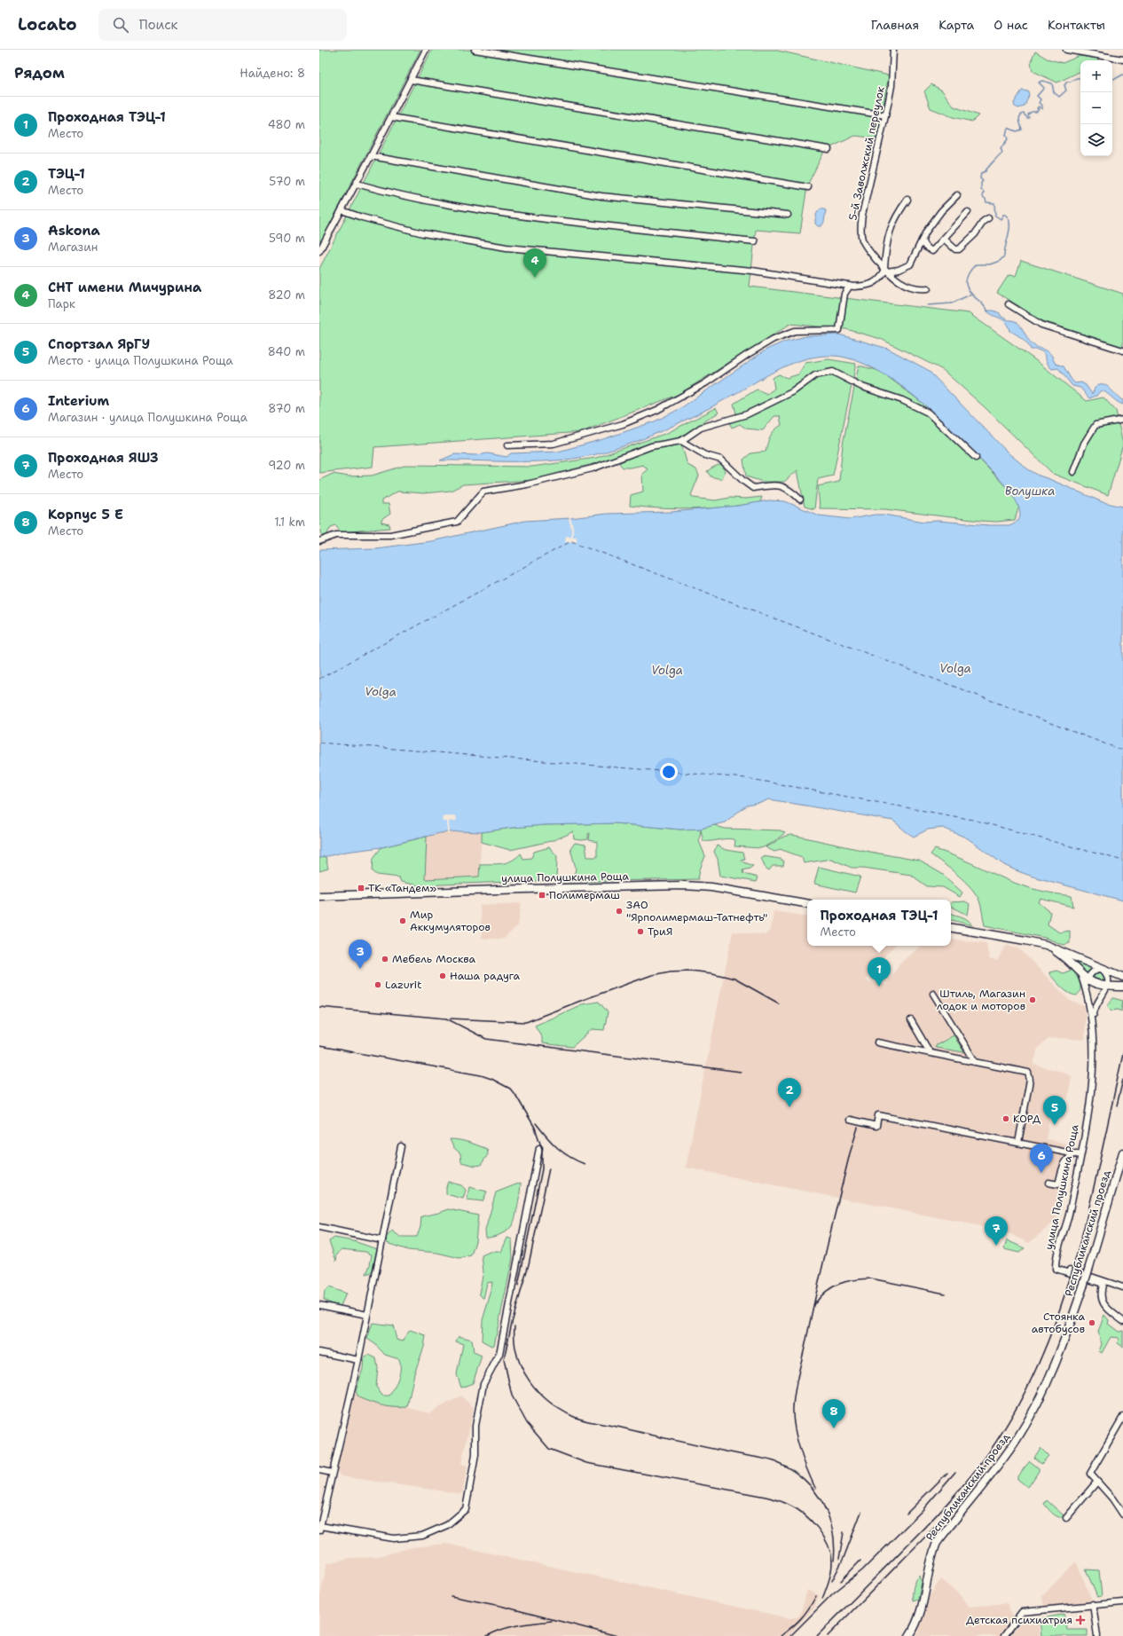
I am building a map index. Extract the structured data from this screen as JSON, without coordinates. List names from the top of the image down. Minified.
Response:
{"streets":{"main road":["улица Полушкина Роща","Республиканский проезд"],"street":["5-й Заволжский переулок"]},"water":["Волушка","Volga"],"places":{"transit":["ТК «Тандем»","Полимермаш"],"other":["ЗАО \"Ярполимермаш-Татнефть\"","Мир Аккумуляторов","ТриЯ","Мебель Москва","Наша радуга","Lazurit","Штиль, Магазин лодок и моторов","КОРД","Стоянка автобусов"],"health":["Детская психиатрия"]},"page":{"header":"Locato","search":"Поиск","nav":["Главная","Карта","О нас","Контакты"],"heading":["Рядом","Найдено: 8"],"map_buttons":["+","−"],"list":[{"mark":"1","name":"Проходная ТЭЦ-1","note":"Место","value":"480 m"},{"mark":"2","name":"ТЭЦ-1","note":"Место","value":"570 m"},{"mark":"3","name":"Askona","note":"Магазин","value":"590 m"},{"mark":"4","name":"СНТ имени Мичурина","note":"Парк","value":"820 m"},{"mark":"5","name":"Cпортзал ЯрГУ","note":"Место · улица Полушкина Роща","value":"840 m"},{"mark":"6","name":"Interium","note":"Магазин · улица Полушкина Роща","value":"870 m"},{"mark":"7","name":"Проходная ЯШЗ","note":"Место","value":"920 m"},{"mark":"8","name":"Корпус 5 E","note":"Место","value":"1.1 km"}],"pins":["4","3","1","2","5","6","7","8"],"popup":["Проходная ТЭЦ-1","Место"]}}
